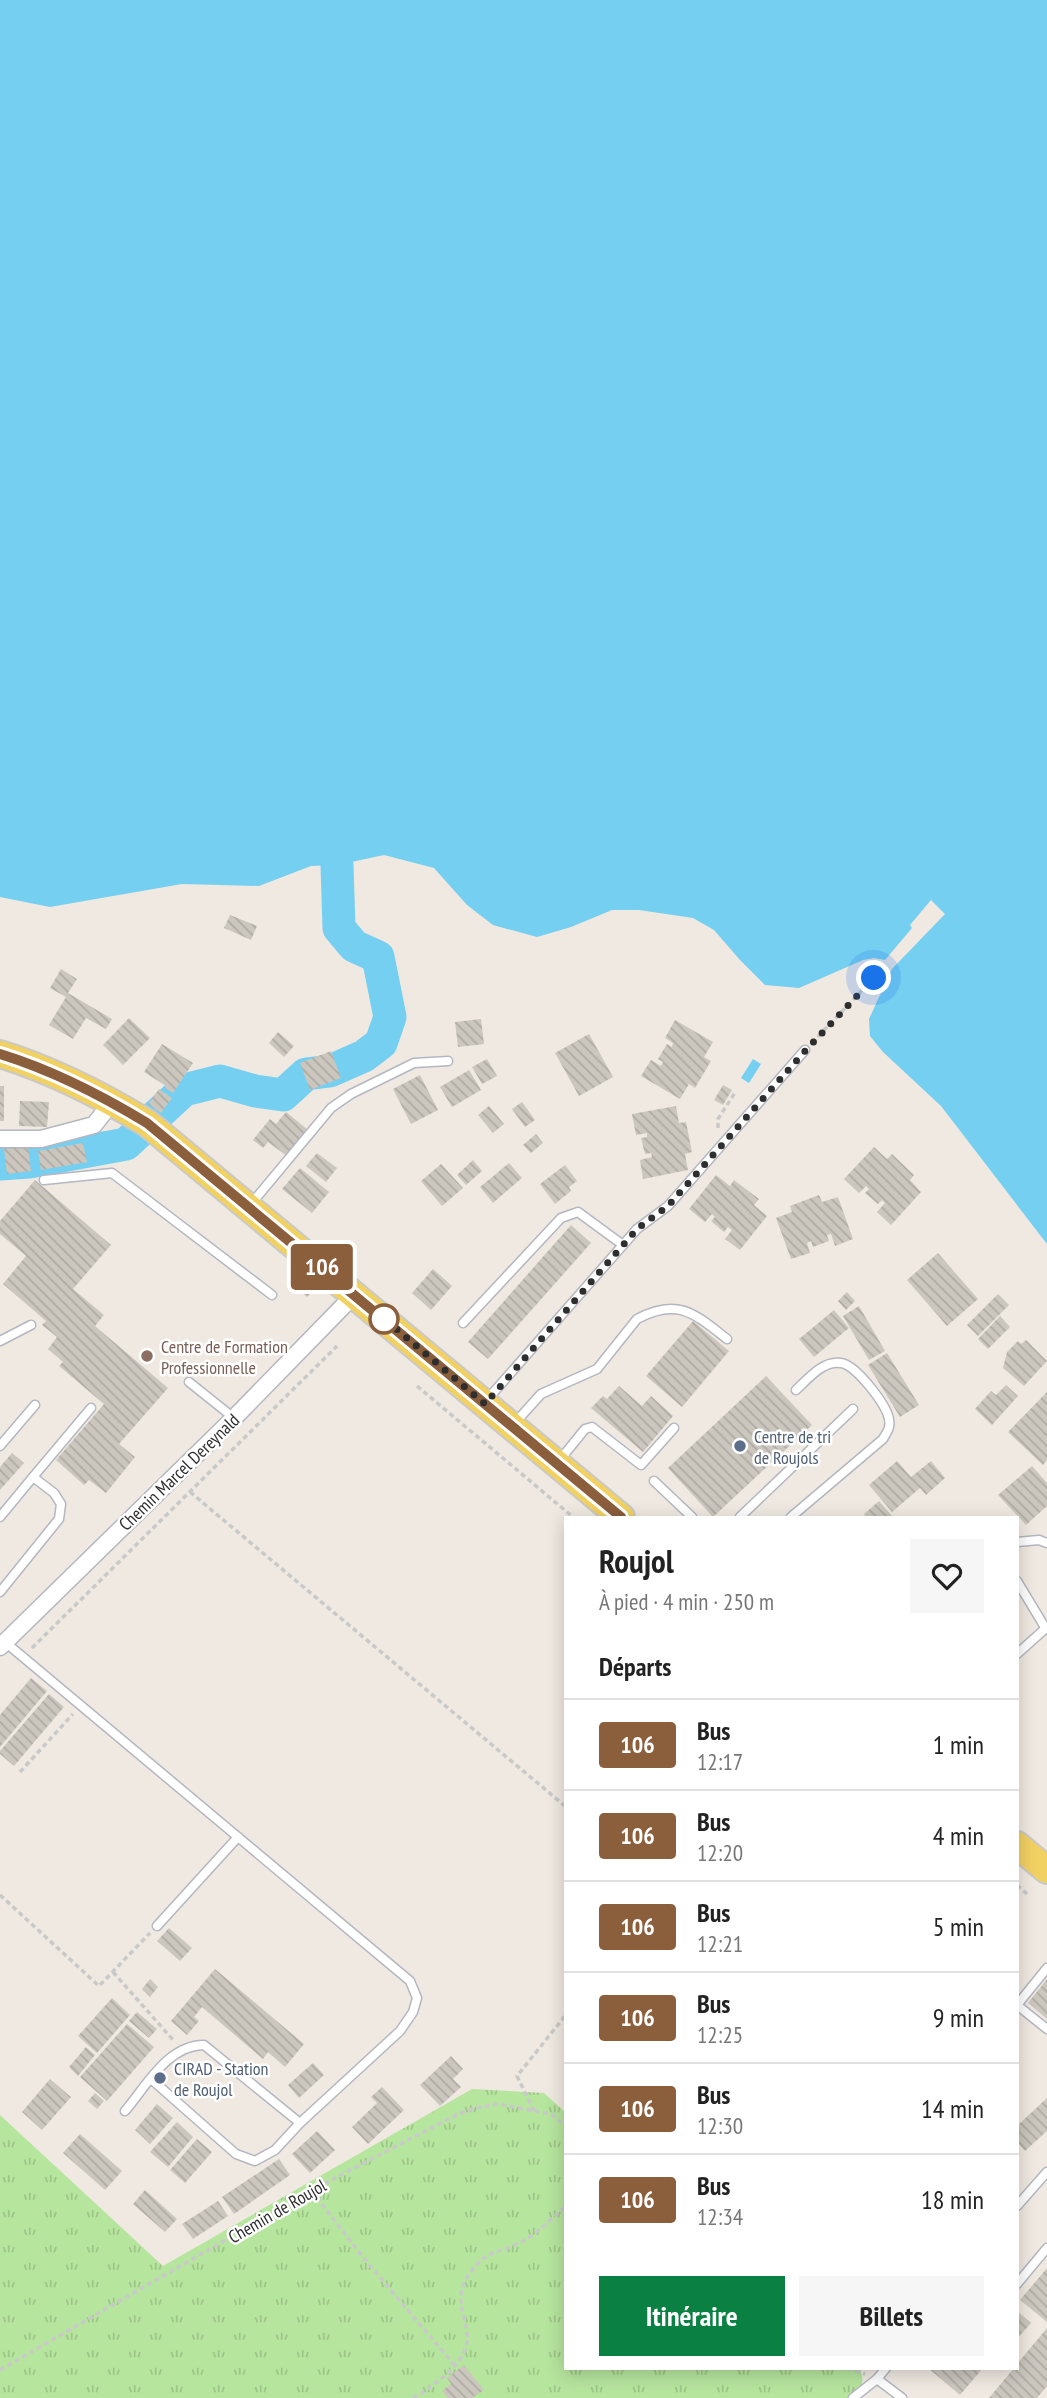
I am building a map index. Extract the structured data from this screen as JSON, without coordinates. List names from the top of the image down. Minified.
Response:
{"streets":{"street":["Chemin Marcel Dereynald"],"path":["Chemin de Roujol"]},"places":["Centre de Formation Professionnelle","Centre de tri de Roujols","CIRAD - Station de Roujol"],"lines":["bus line 106"],"page":{"on_map":"106","heading":[["Roujol","À pied · 4 min · 250 m"],"Départs"],"list":[{"mark":"106","name":"Bus","note":"12:17","value":"1 min"},{"mark":"106","name":"Bus","note":"12:20","value":"4 min"},{"mark":"106","name":"Bus","note":"12:21","value":"5 min"},{"mark":"106","name":"Bus","note":"12:25","value":"9 min"},{"mark":"106","name":"Bus","note":"12:30","value":"14 min"},{"mark":"106","name":"Bus","note":"12:34","value":"18 min"}],"buttons":["Itinéraire","Billets"]}}
